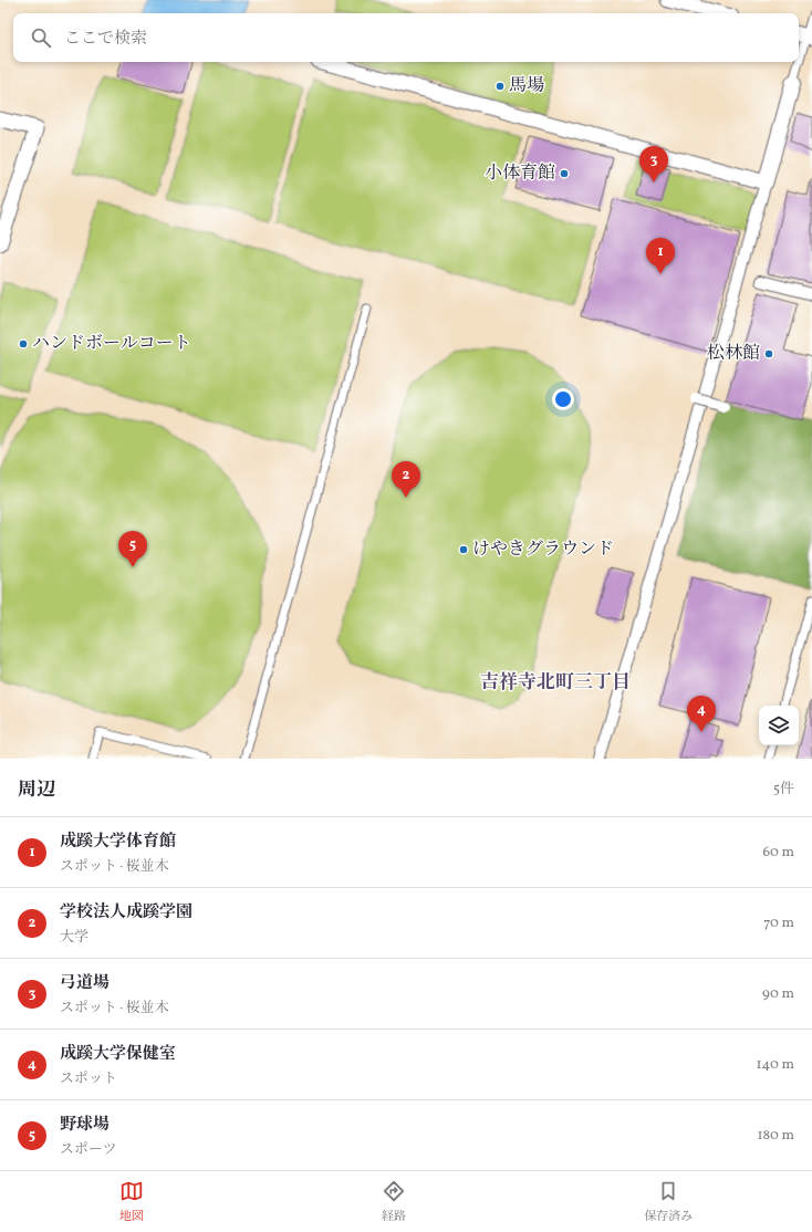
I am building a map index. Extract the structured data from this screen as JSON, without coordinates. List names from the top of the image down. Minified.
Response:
{"districts":["吉祥寺北町三丁目"],"places":["馬場","小体育館","ハンドボールコート","松林館","けやきグラウンド"],"page":{"search":"ここで検索","pins":["3","1","2","5","4"],"heading":["周辺","5件"],"list":[{"mark":"1","name":"成蹊大学体育館","note":"スポット · 桜並木","value":"60 m"},{"mark":"2","name":"学校法人成蹊学園","note":"大学","value":"70 m"},{"mark":"3","name":"弓道場","note":"スポット · 桜並木","value":"90 m"},{"mark":"4","name":"成蹊大学保健室","note":"スポット","value":"140 m"},{"mark":"5","name":"野球場","note":"スポーツ","value":"180 m"}],"nav":["地図","経路","保存済み"]}}
